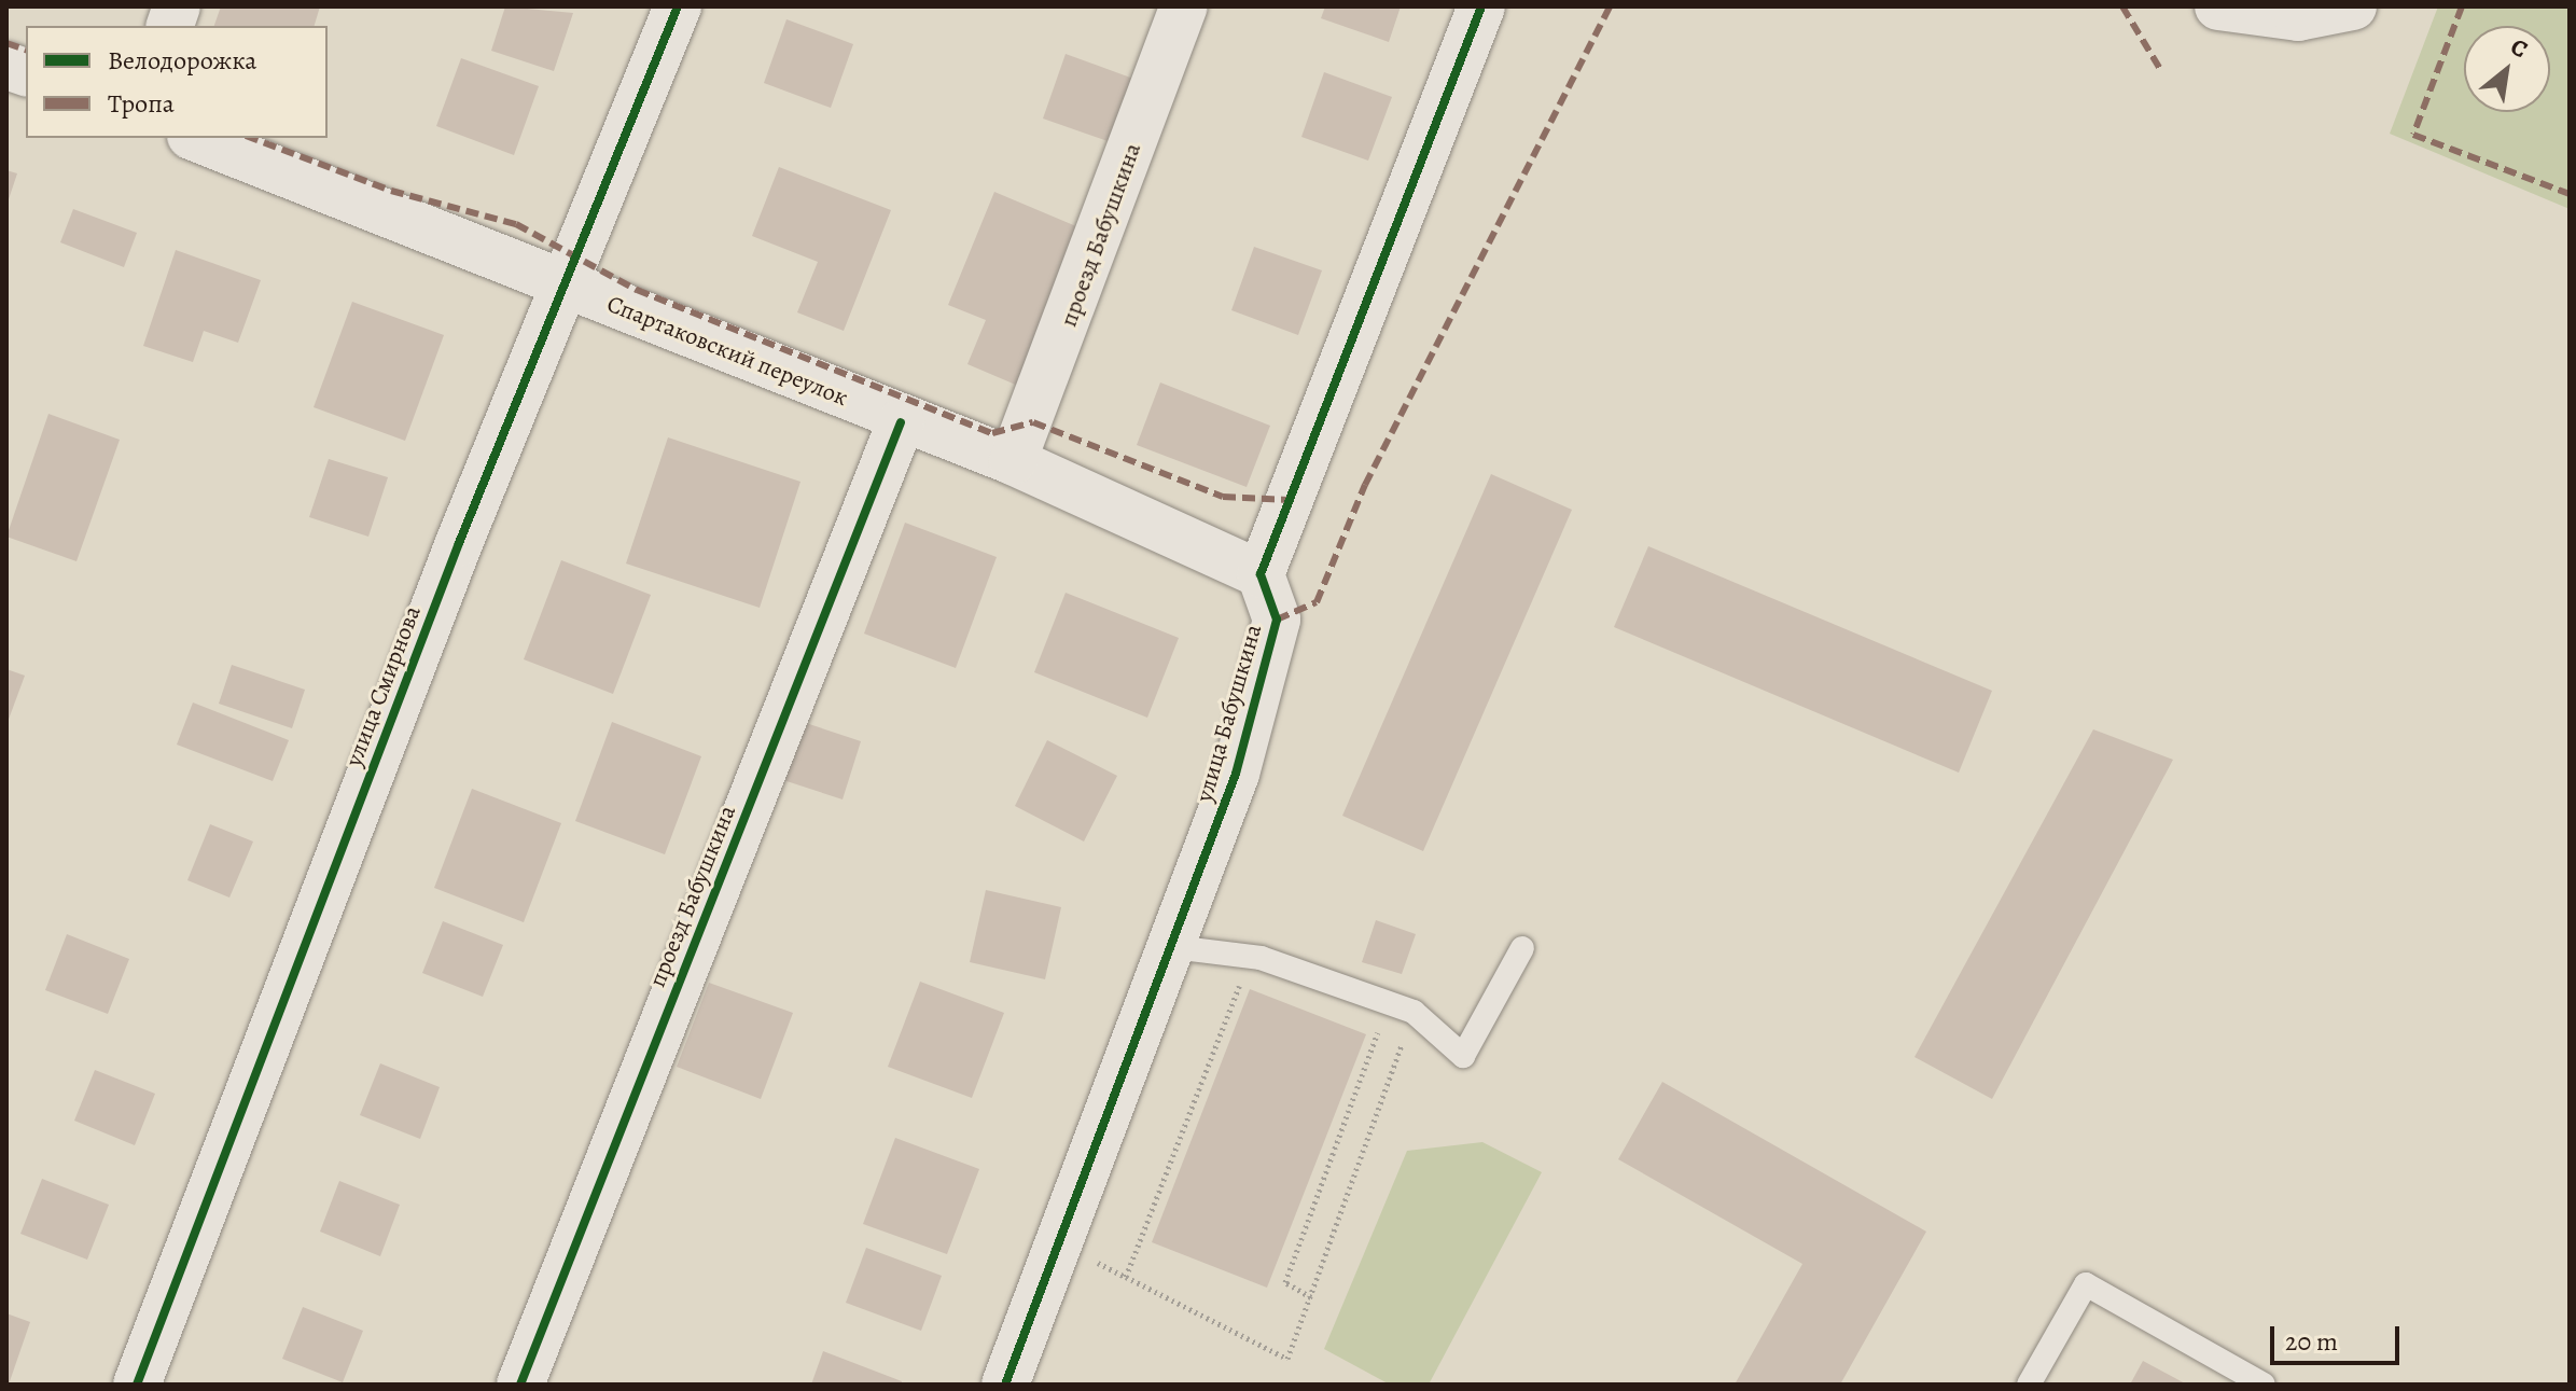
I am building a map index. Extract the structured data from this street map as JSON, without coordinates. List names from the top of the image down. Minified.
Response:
{"streets":{"street":["проезд Бабушкина","Спартаковский переулок","улица Смирнова","улица Бабушкина"]},"crossings":[["проезд Бабушкина","Спартаковский переулок"],["Спартаковский переулок","улица Смирнова"],["Спартаковский переулок","улица Бабушкина"]],"legend":["Велодорожка","Тропа"],"scale_bar":"20 m","north":"top right"}
